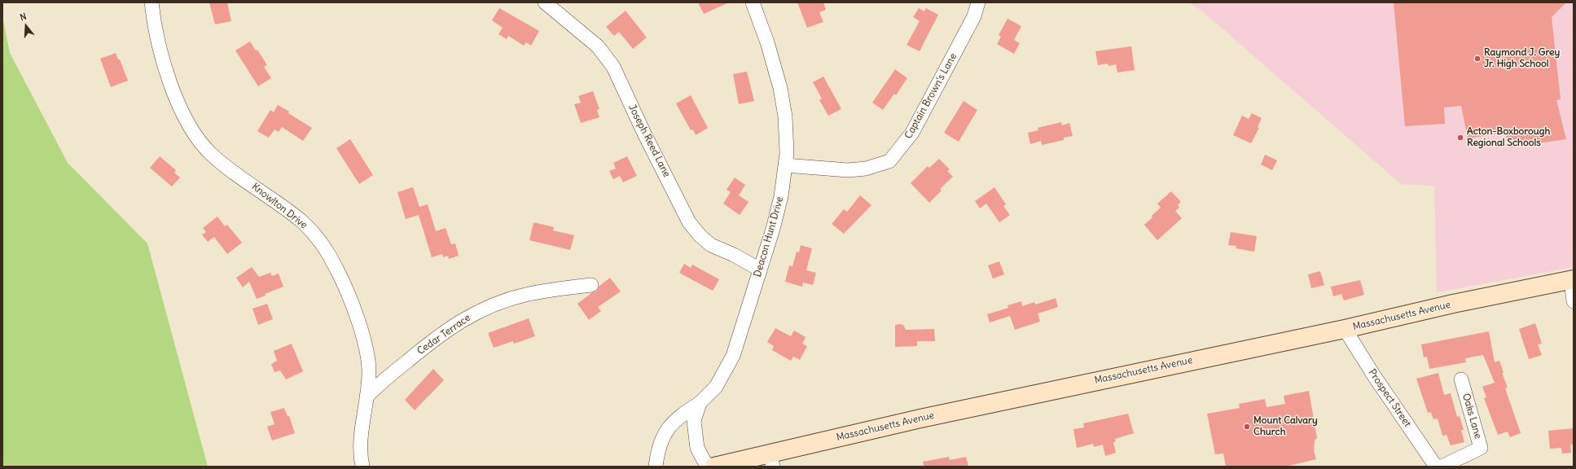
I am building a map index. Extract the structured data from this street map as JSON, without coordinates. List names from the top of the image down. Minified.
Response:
{"streets":{"main road":["Massachusetts Avenue"],"street":["Captain Brown's Lane","Joseph Reed Lane","Knowlton Drive","Deacon Hunt Drive","Cedar Terrace","Prospect Street","Oaks Lane"]},"crossings":[["Captain Brown's Lane","Deacon Hunt Drive"],["Joseph Reed Lane","Deacon Hunt Drive"],["Knowlton Drive","Cedar Terrace"],["Massachusetts Avenue","Prospect Street"]],"places":["Raymond J. Grey Jr. High School","Acton-Boxborough Regional Schools","Mount Calvary Church"],"north":"top"}
